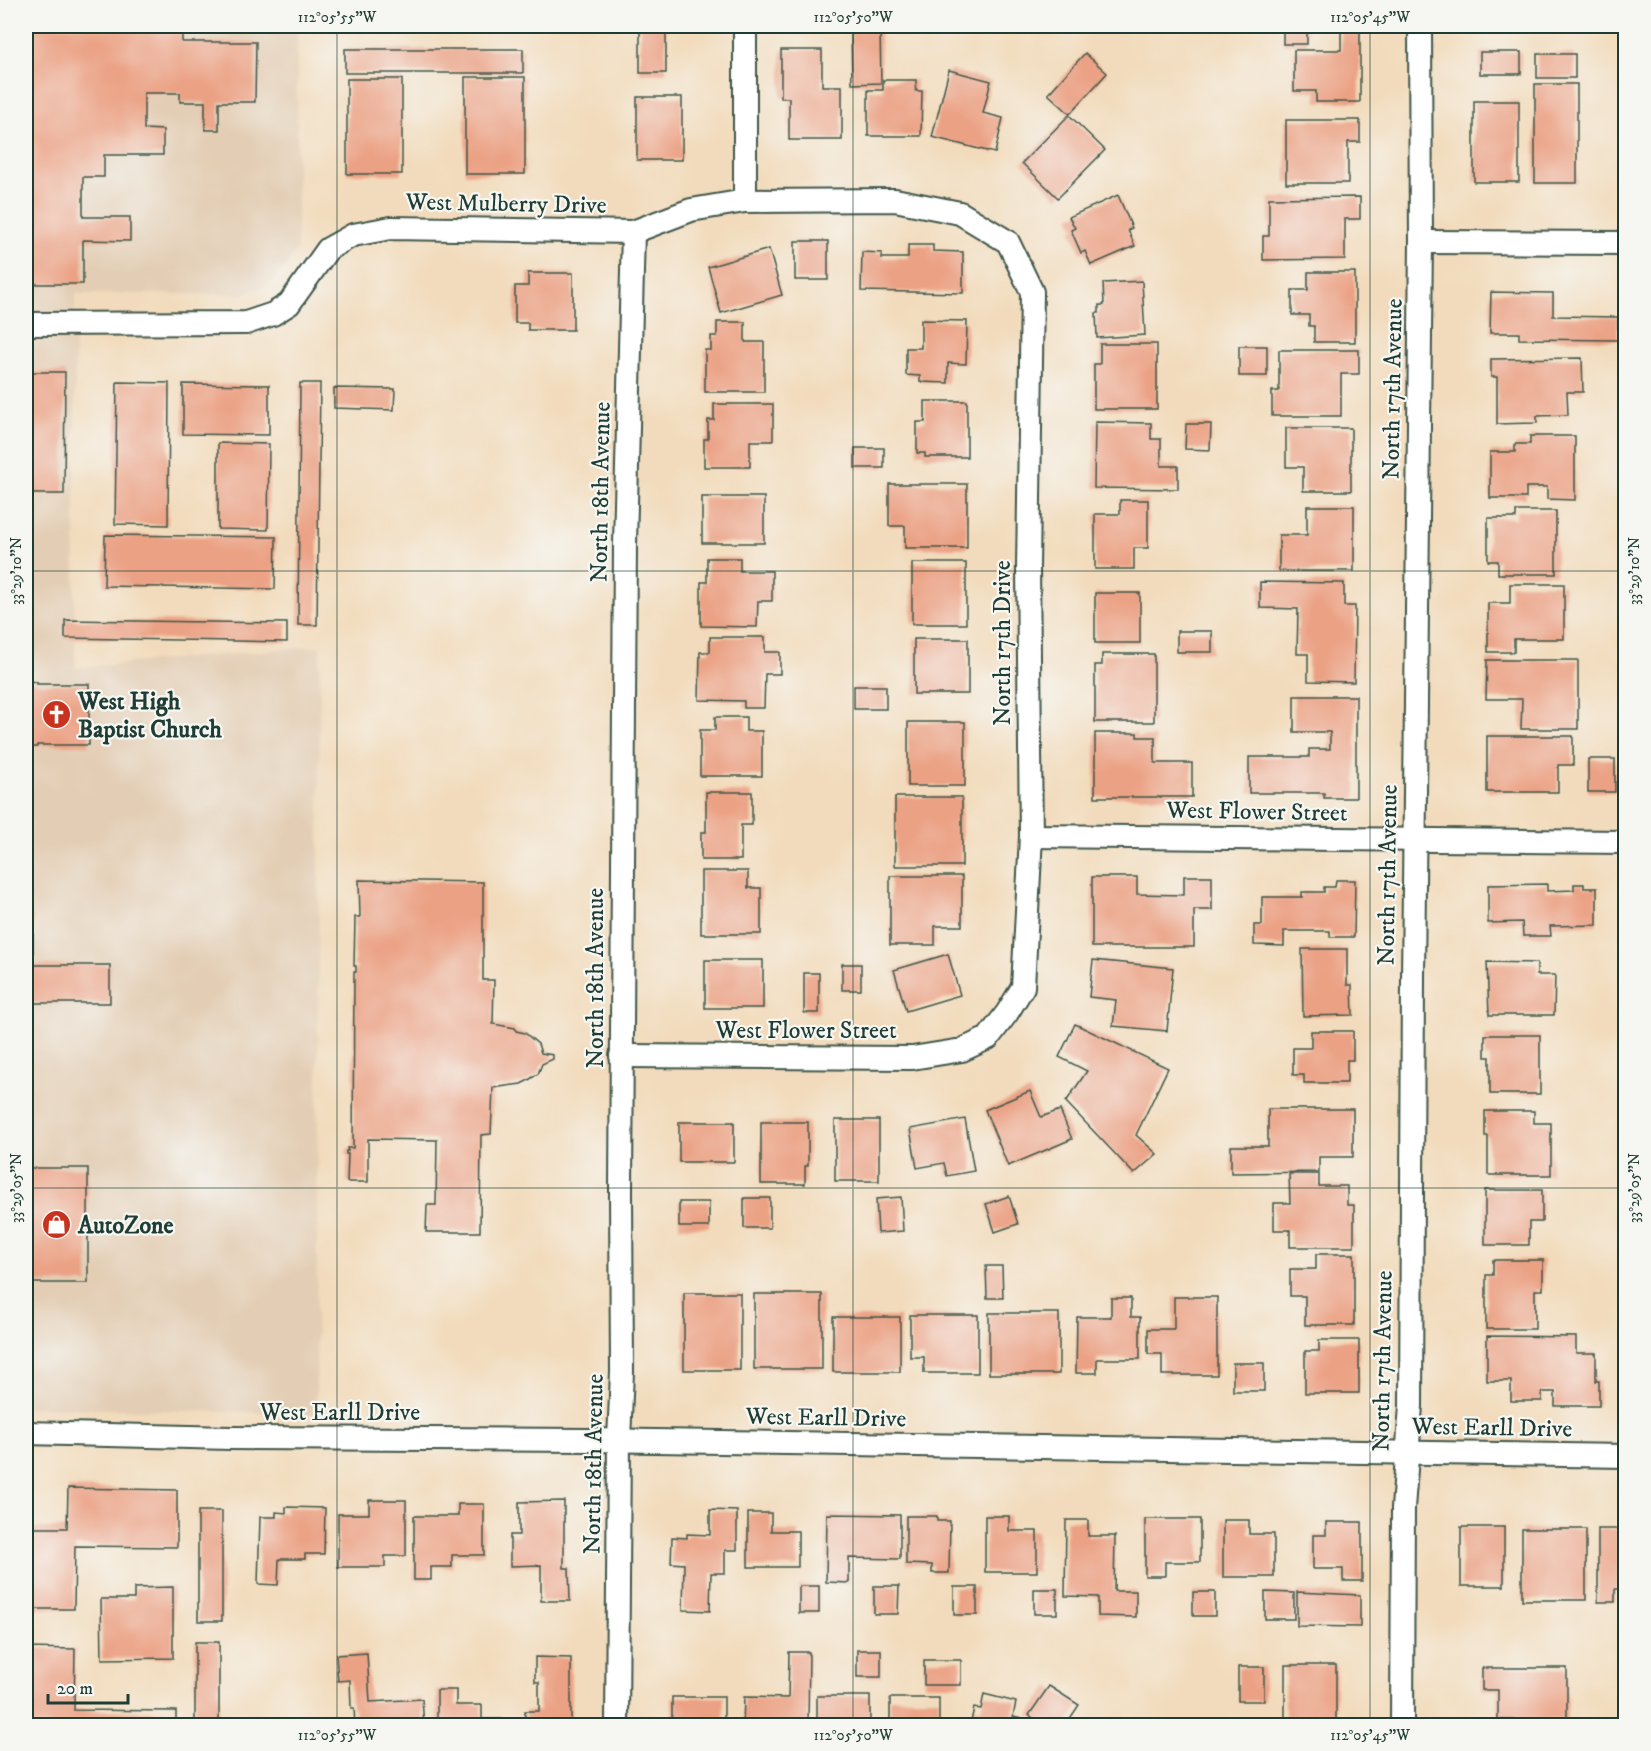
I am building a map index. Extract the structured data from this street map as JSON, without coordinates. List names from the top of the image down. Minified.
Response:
{"streets":{"street":["West Mulberry Drive","North 17th Avenue","North 18th Avenue","North 17th Drive","West Flower Street","West Earll Drive"]},"crossings":[["West Mulberry Drive","North 18th Avenue"],["West Mulberry Drive","North 17th Drive"],["North 17th Avenue","West Flower Street"],["North 17th Avenue","West Earll Drive"],["North 18th Avenue","West Flower Street"],["North 18th Avenue","West Earll Drive"],["North 17th Drive","West Flower Street"]],"places":{"church":["West High Baptist Church"],"shop":["AutoZone"]},"scale_bar":"20 m","coordinates":["112°05'55\"W","112°05'50\"W","112°05'45\"W","33°29'10\"N","33°29'05\"N"]}
